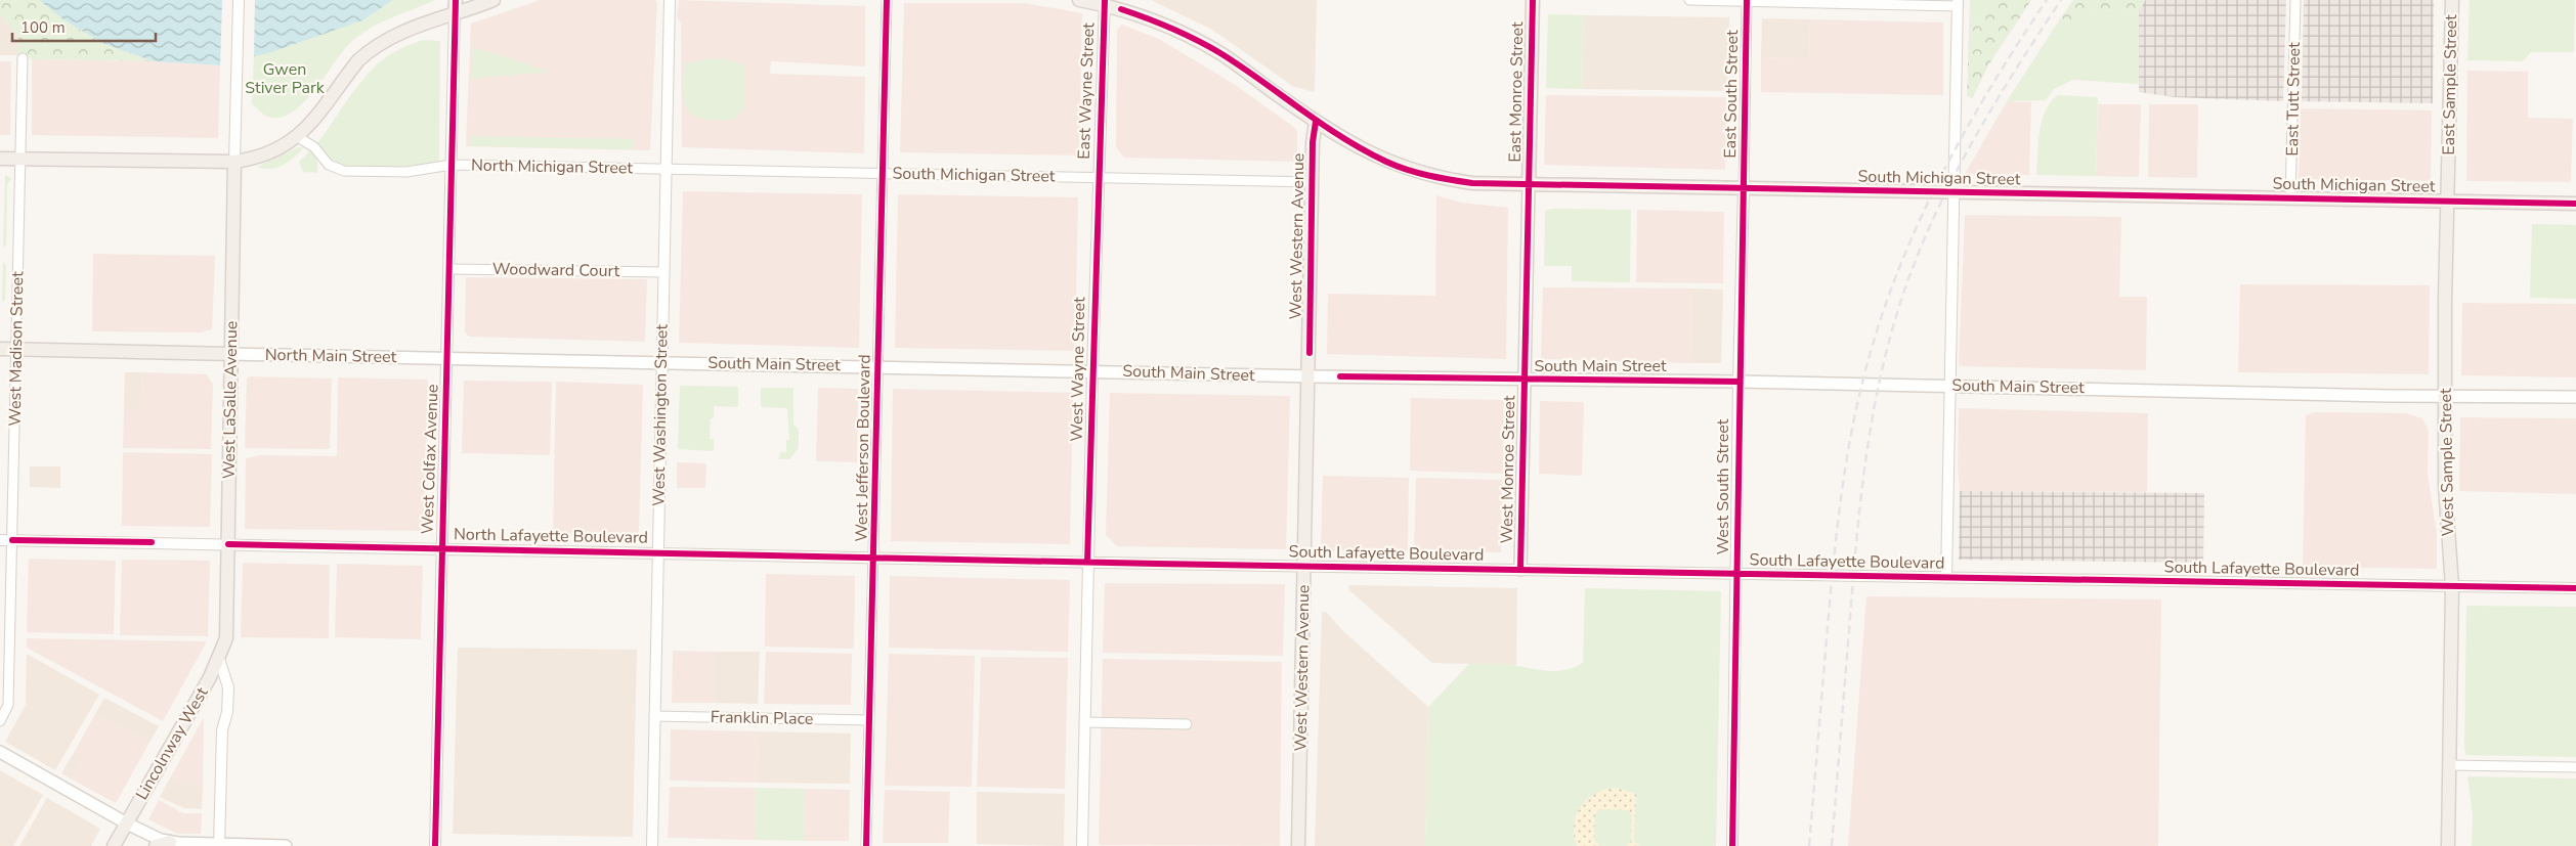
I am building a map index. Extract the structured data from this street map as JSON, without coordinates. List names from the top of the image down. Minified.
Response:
{"streets":{"main road":["East Sample Street","East Monroe Street","South Michigan Street","West Western Avenue","North Main Street","South Main Street","West LaSalle Avenue","West Sample Street","West Monroe Street","Lincolnway West"],"street":["East Wayne Street","East South Street","East Tutt Street","North Michigan Street","Woodward Court","West Madison Street","West Wayne Street","West Washington Street","West Jefferson Boulevard","West Colfax Avenue","West South Street","North Lafayette Boulevard","South Lafayette Boulevard","Franklin Place"]},"crossings":[["East Sample Street","South Michigan Street"],["East Sample Street","West Sample Street"],["East Wayne Street","South Michigan Street"],["East Wayne Street","West Wayne Street"],["East Monroe Street","South Michigan Street"],["East Monroe Street","West Monroe Street"],["East South Street","South Michigan Street"],["East South Street","West South Street"],["East Tutt Street","South Michigan Street"],["North Michigan Street","South Michigan Street"],["North Michigan Street","West Washington Street"],["North Michigan Street","West Colfax Avenue"],["South Michigan Street","West Western Avenue"],["South Michigan Street","West Wayne Street"],["South Michigan Street","West Washington Street"],["South Michigan Street","West Jefferson Boulevard"],["South Michigan Street","West Sample Street"],["South Michigan Street","West Monroe Street"],["South Michigan Street","West South Street"],["West Western Avenue","South Main Street"],["West Western Avenue","South Lafayette Boulevard"],["Woodward Court","West Washington Street"],["Woodward Court","West Colfax Avenue"],["West Madison Street","North Main Street"],["West Madison Street","North Lafayette Boulevard"],["North Main Street","South Main Street"],["North Main Street","West LaSalle Avenue"],["North Main Street","West Washington Street"],["North Main Street","West Colfax Avenue"],["South Main Street","West Wayne Street"],["South Main Street","West Washington Street"],["South Main Street","West Jefferson Boulevard"],["South Main Street","West Sample Street"],["South Main Street","West Monroe Street"],["South Main Street","West South Street"],["West Wayne Street","South Lafayette Boulevard"],["West LaSalle Avenue","North Lafayette Boulevard"],["West LaSalle Avenue","Lincolnway West"],["West Washington Street","North Lafayette Boulevard"],["West Washington Street","South Lafayette Boulevard"],["West Washington Street","Franklin Place"],["West Jefferson Boulevard","South Lafayette Boulevard"],["West Jefferson Boulevard","Franklin Place"],["West Colfax Avenue","North Lafayette Boulevard"],["West Sample Street","South Lafayette Boulevard"],["West Monroe Street","South Lafayette Boulevard"],["West South Street","South Lafayette Boulevard"],["North Lafayette Boulevard","South Lafayette Boulevard"]],"parks":["Gwen Stiver Park"],"scale_bar":"100 m"}
